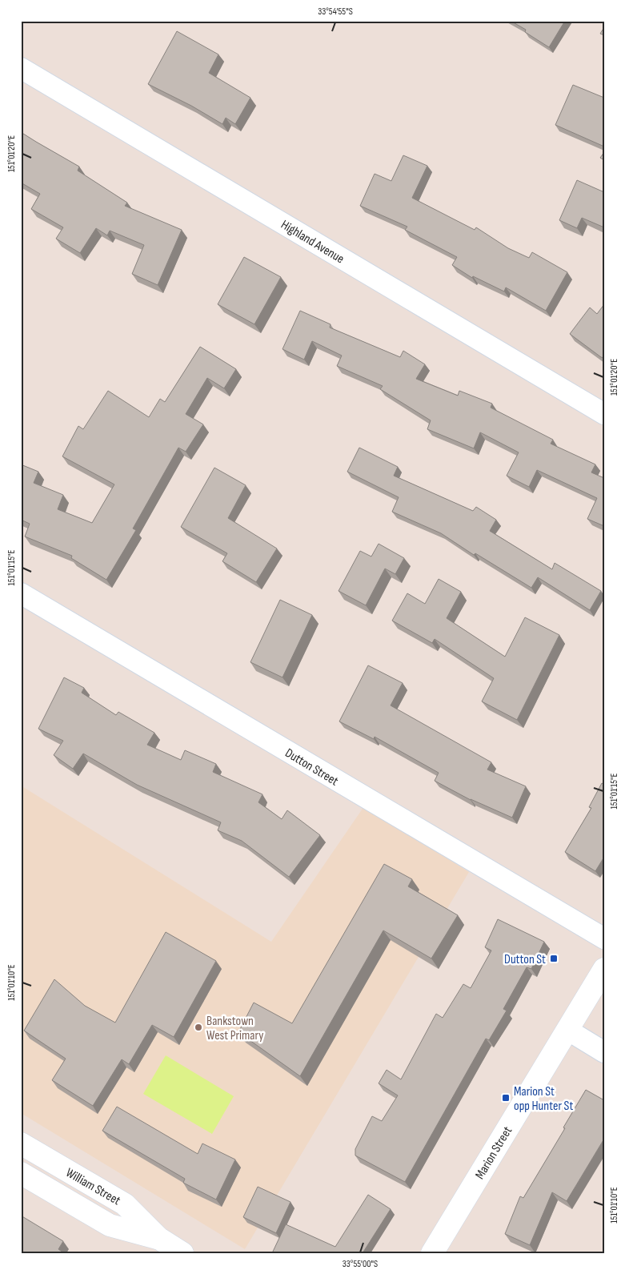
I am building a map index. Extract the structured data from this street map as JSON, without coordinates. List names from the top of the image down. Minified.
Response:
{"streets":{"street":["Highland Avenue","Dutton Street","Marion Street","William Street"]},"places":{"transit":["Dutton St","Marion St opp Hunter St"],"other":["Bankstown West Primary"]},"coordinates":["33°54'55\"S","151°01'20\"E","151°01'15\"E","151°01'10\"E","33°55'00\"S"]}
